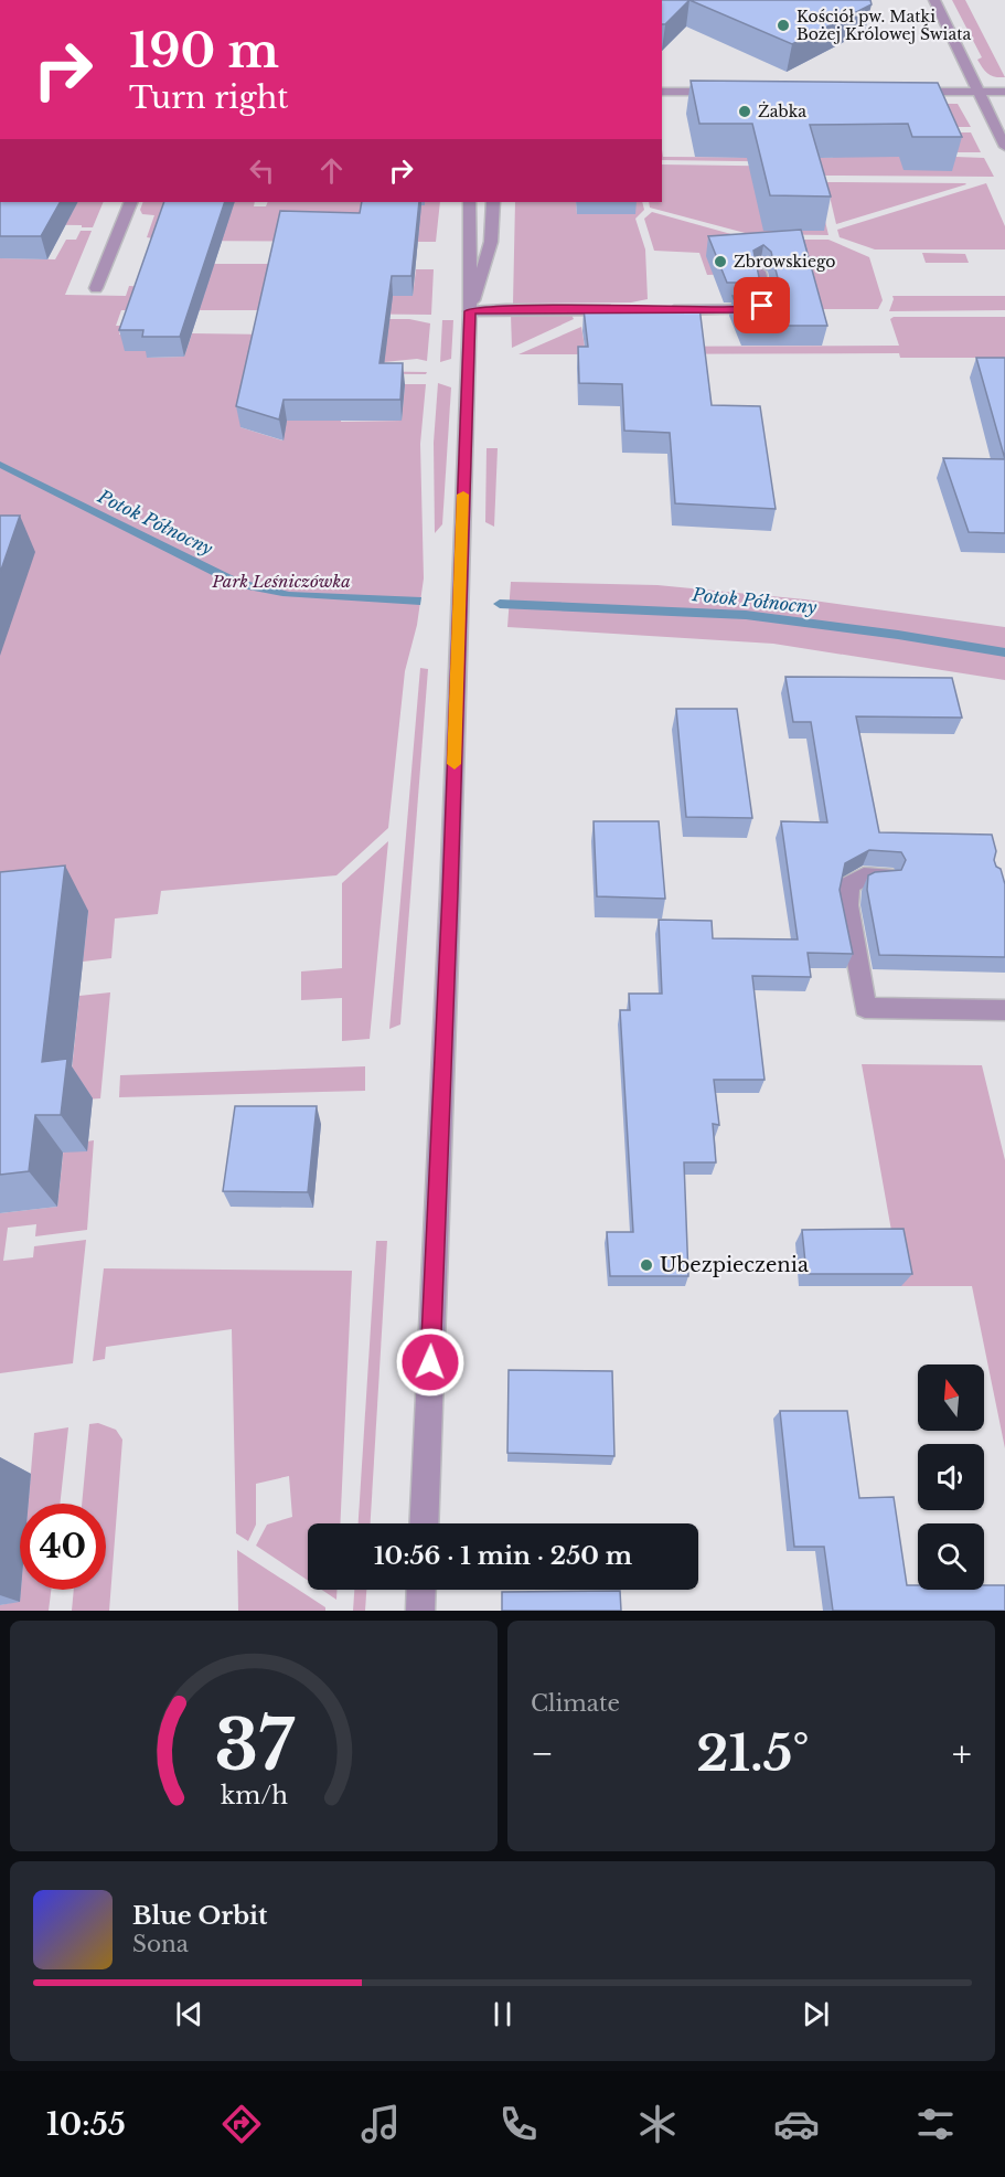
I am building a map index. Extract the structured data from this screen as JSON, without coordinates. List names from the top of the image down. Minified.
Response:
{"water":["Potok Północny"],"parks":["Park Leśniczówka"],"places":["Kościół pw. Matki Bożej Królowej Świata","Żabka","Zbrowskiego","Ubezpieczenia"],"north":"top","page":{"turn":["190 m","Turn right"],"limit":"40","trip":"10:56 · 1 min · 250 m","tile":"Climate","heat":["−","21.5°","+"],"song":["Blue Orbit","Sona"],"tabs":"10:55","gauge":["37","km/h"]}}
